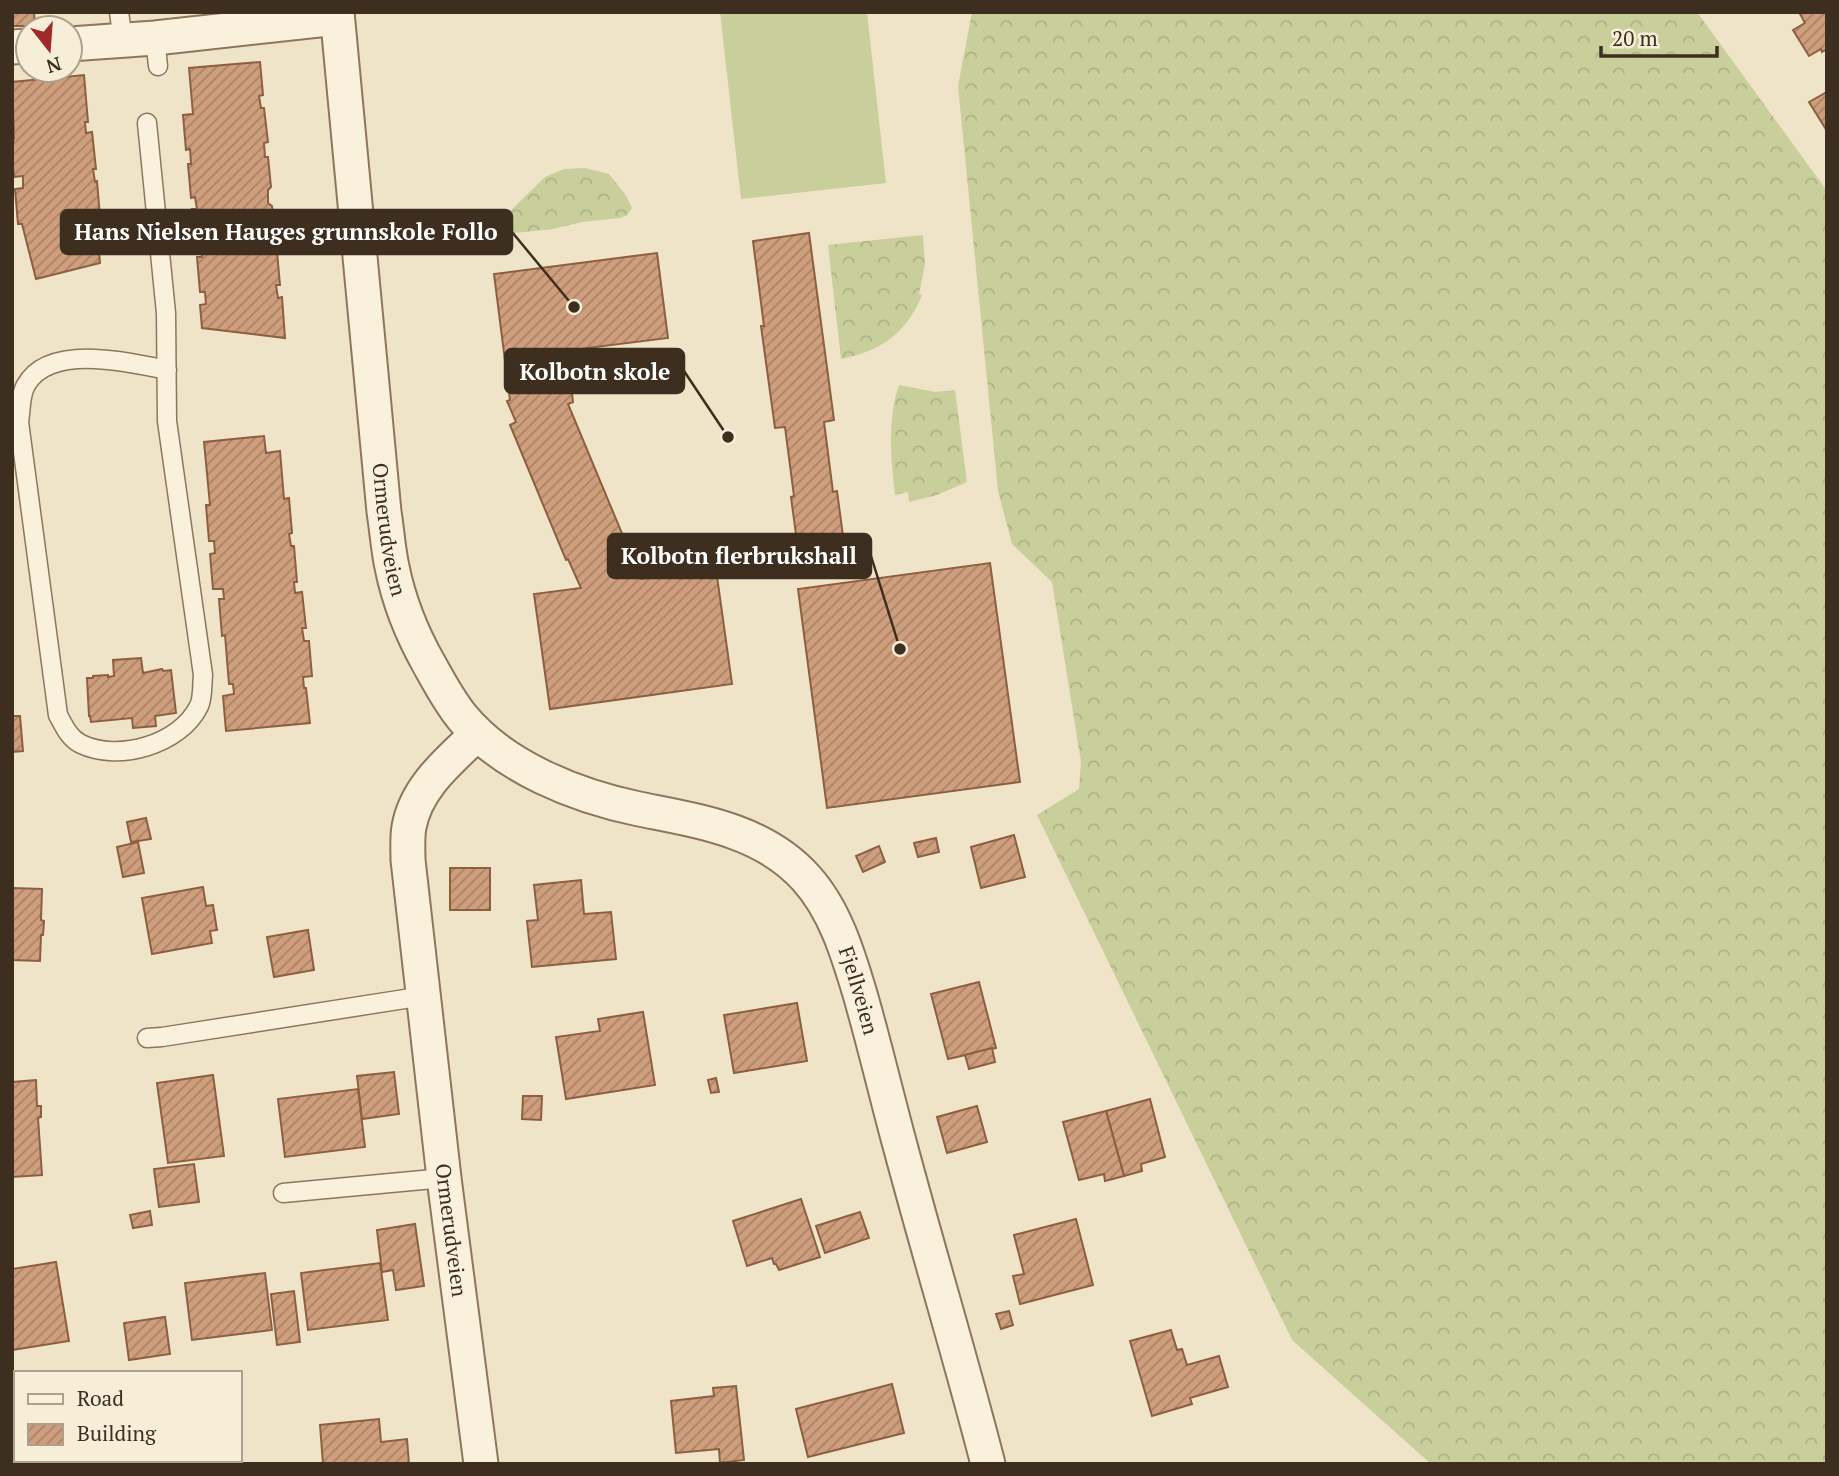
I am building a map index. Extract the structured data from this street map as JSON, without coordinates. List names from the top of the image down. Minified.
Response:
{"streets":{"street":["Ormerudveien","Fjellveien"]},"crossings":[["Ormerudveien","Fjellveien"]],"places":["Hans Nielsen Hauges grunnskole Follo","Kolbotn skole","Kolbotn flerbrukshall"],"legend":["Road","Building"],"scale_bar":"20 m","north":"bottom"}
